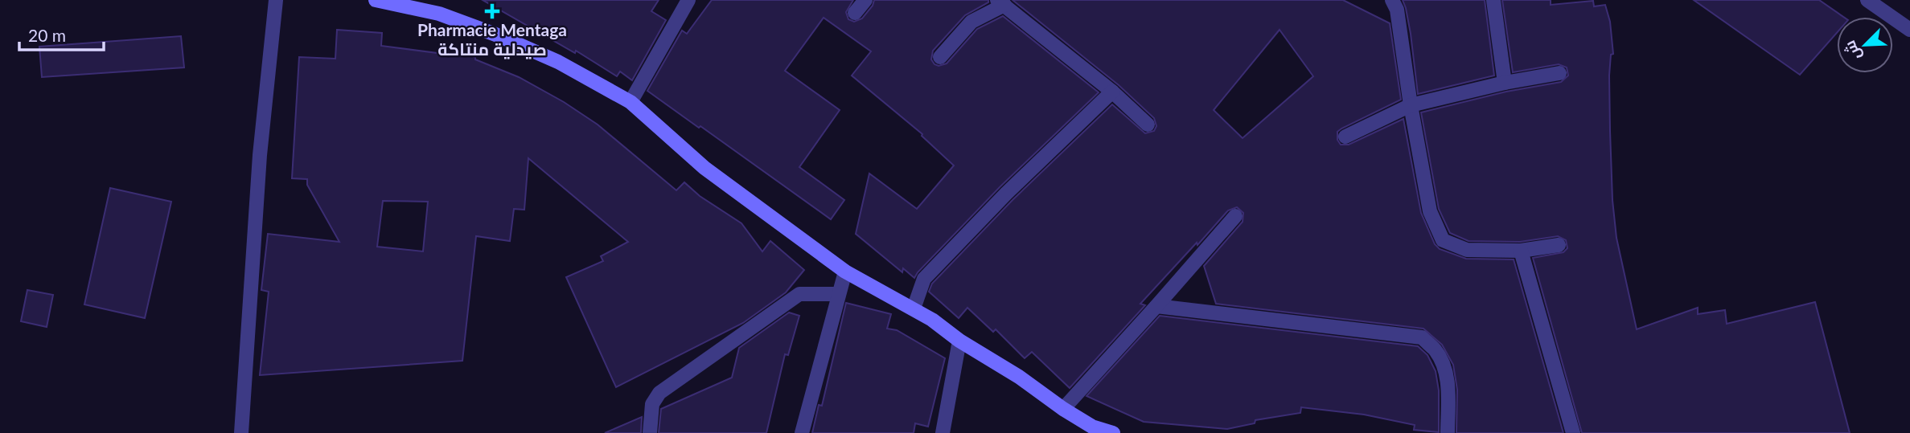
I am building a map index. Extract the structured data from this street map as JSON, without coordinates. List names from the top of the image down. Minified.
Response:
{"places":{"health":["Pharmacie Mentaga صيدلية منتاكة"]},"scale_bar":"20 m","north":"bottom left"}
